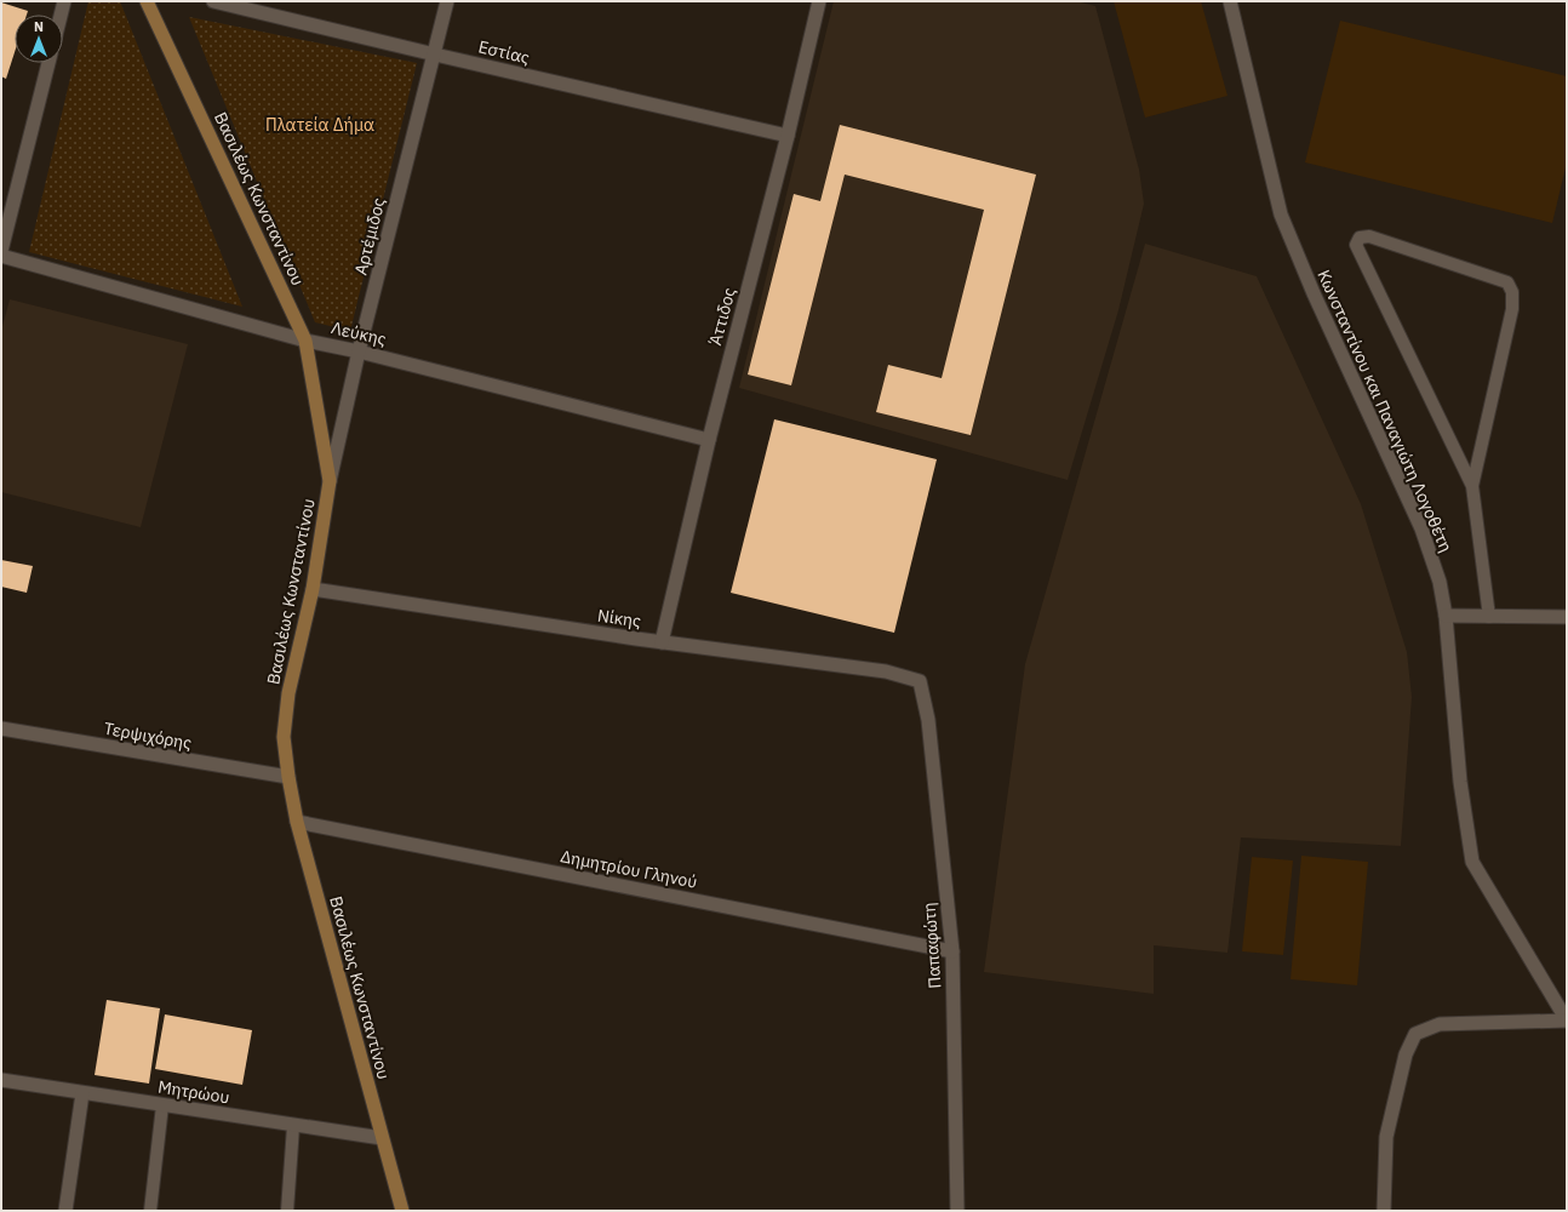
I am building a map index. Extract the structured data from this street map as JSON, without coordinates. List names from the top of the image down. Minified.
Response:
{"streets":{"main road":["Βασιλέως Κωνσταντίνου"],"street":["Εστίας","Αρτέμιδος","Άττιδος","Λεύκης","Κωνσταντίνου και Παναγιώτη Λογοθέτη","Νίκης","Τερψιχόρης","Δημητρίου Γληνού","Παπαφώτη","Μητρώου"]},"crossings":[["Εστίας","Αρτέμιδος"],["Εστίας","Άττιδος"],["Βασιλέως Κωνσταντίνου","Αρτέμιδος"],["Βασιλέως Κωνσταντίνου","Λεύκης"],["Βασιλέως Κωνσταντίνου","Νίκης"],["Βασιλέως Κωνσταντίνου","Τερψιχόρης"],["Βασιλέως Κωνσταντίνου","Δημητρίου Γληνού"],["Βασιλέως Κωνσταντίνου","Μητρώου"],["Αρτέμιδος","Λεύκης"],["Άττιδος","Λεύκης"],["Άττιδος","Νίκης"],["Νίκης","Παπαφώτη"],["Δημητρίου Γληνού","Παπαφώτη"]],"parks":["Πλατεία Δήμα"],"north":"top"}
